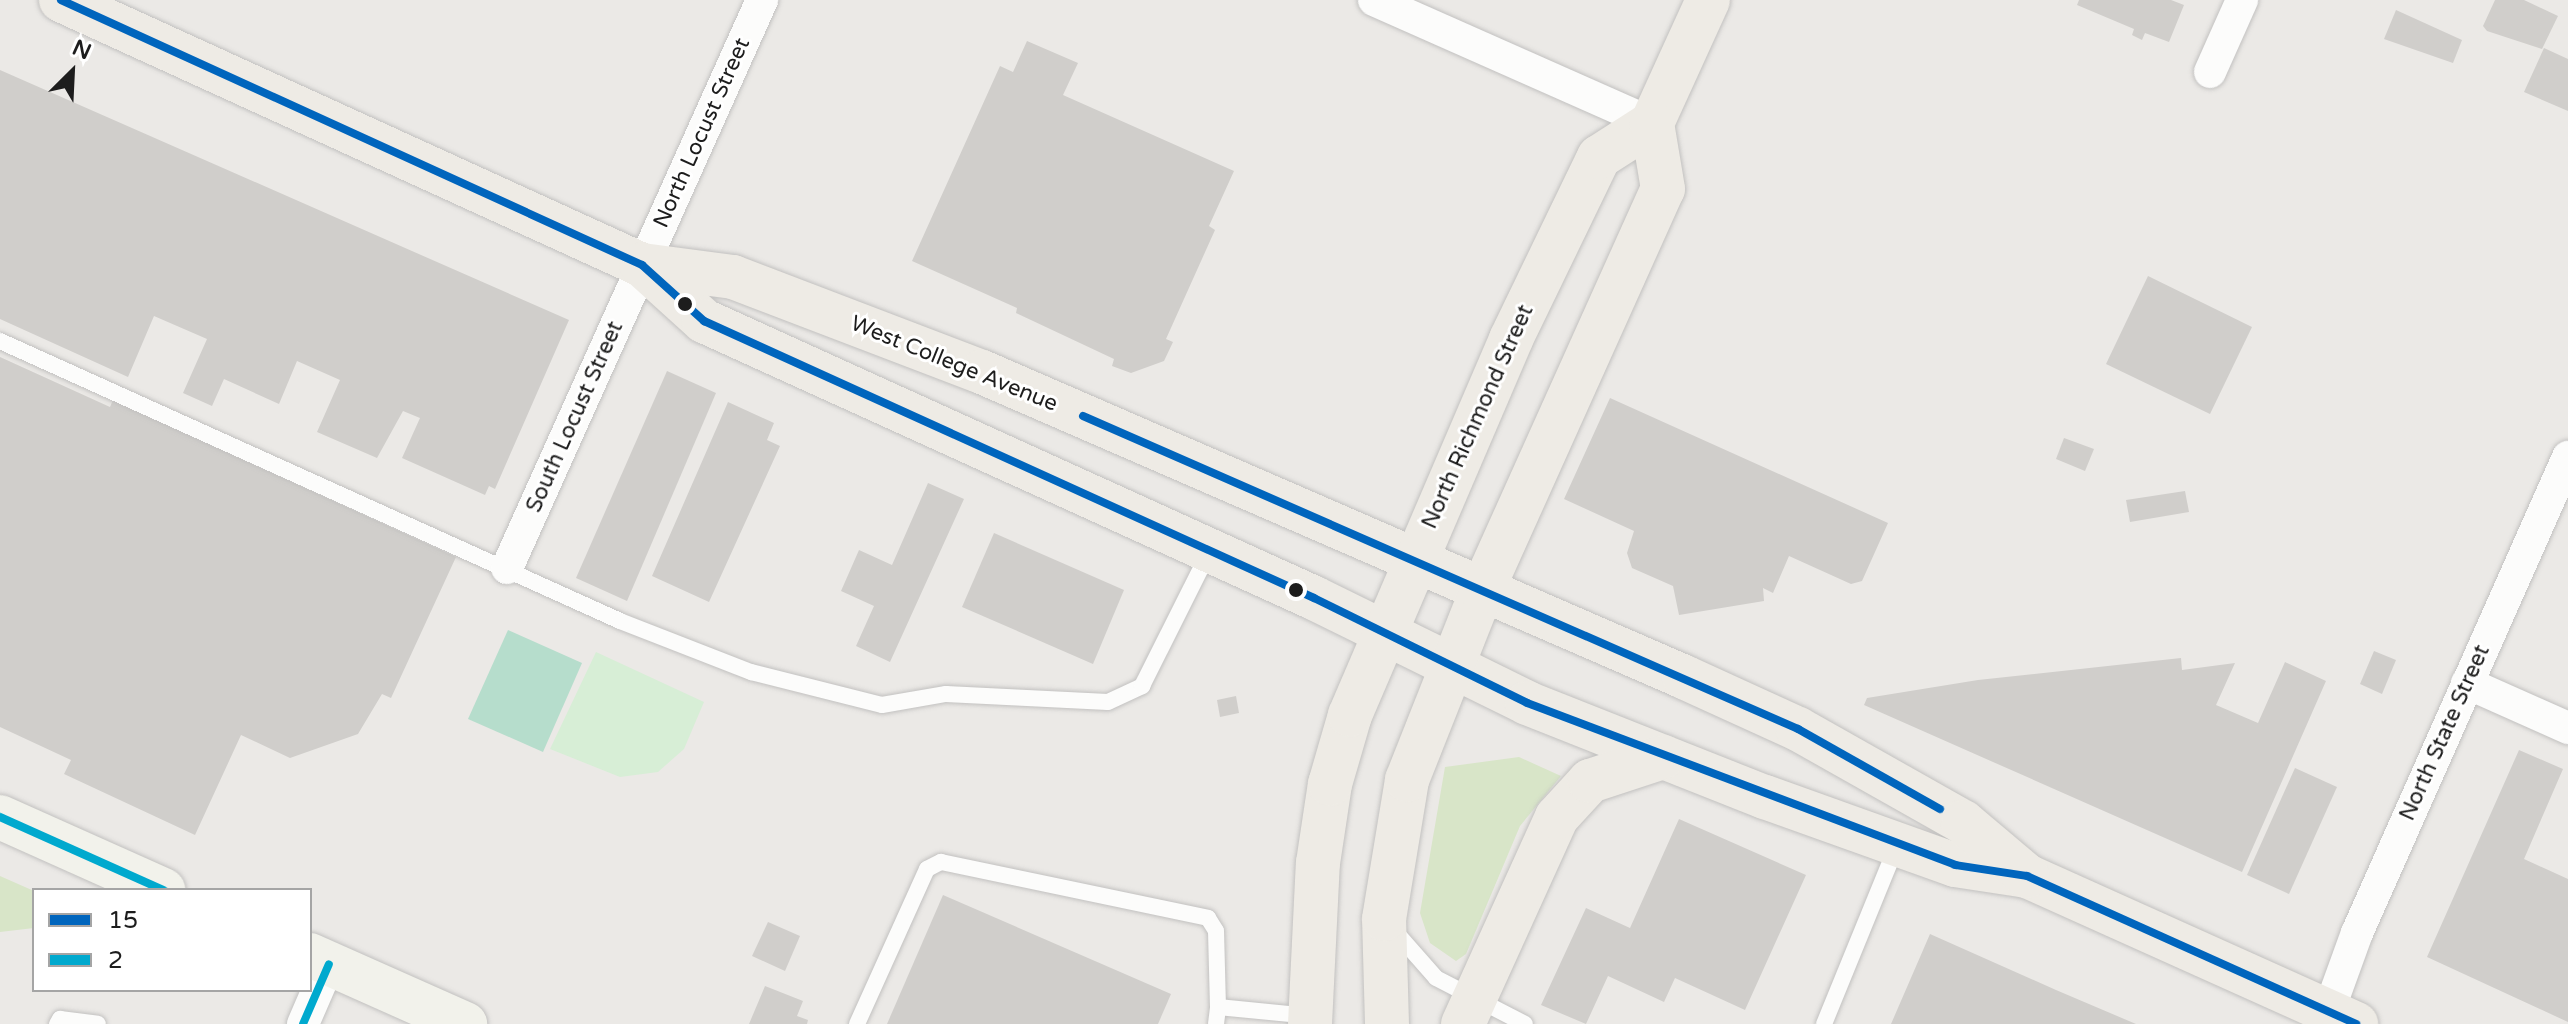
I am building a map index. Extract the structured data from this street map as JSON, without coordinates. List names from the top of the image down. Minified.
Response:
{"streets":{"main road":["West College Avenue","North Richmond Street"],"street":["North Locust Street","South Locust Street","North State Street"]},"crossings":[["North Locust Street","West College Avenue"],["North Locust Street","South Locust Street"],["West College Avenue","South Locust Street"],["West College Avenue","North Richmond Street"],["West College Avenue","North State Street"]],"lines":["transit line 15","transit line 2"],"legend":["15","2"],"north":"top right"}
